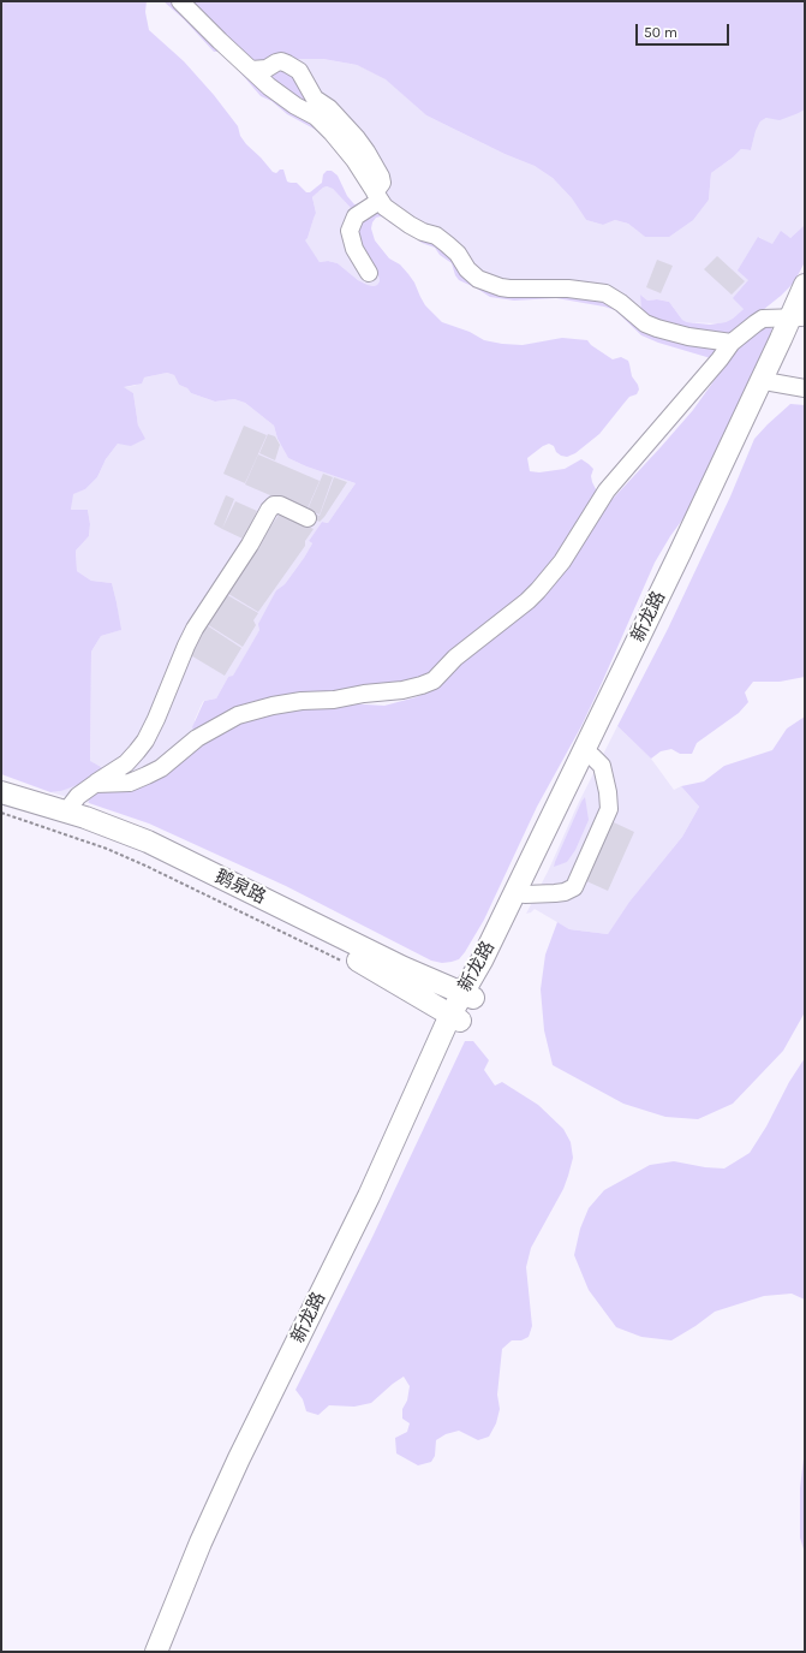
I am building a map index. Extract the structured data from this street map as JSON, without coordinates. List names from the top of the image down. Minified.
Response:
{"streets":{"main road":["新龙路","鹅泉路"]},"crossings":[["新龙路","鹅泉路"]],"scale_bar":"50 m"}
